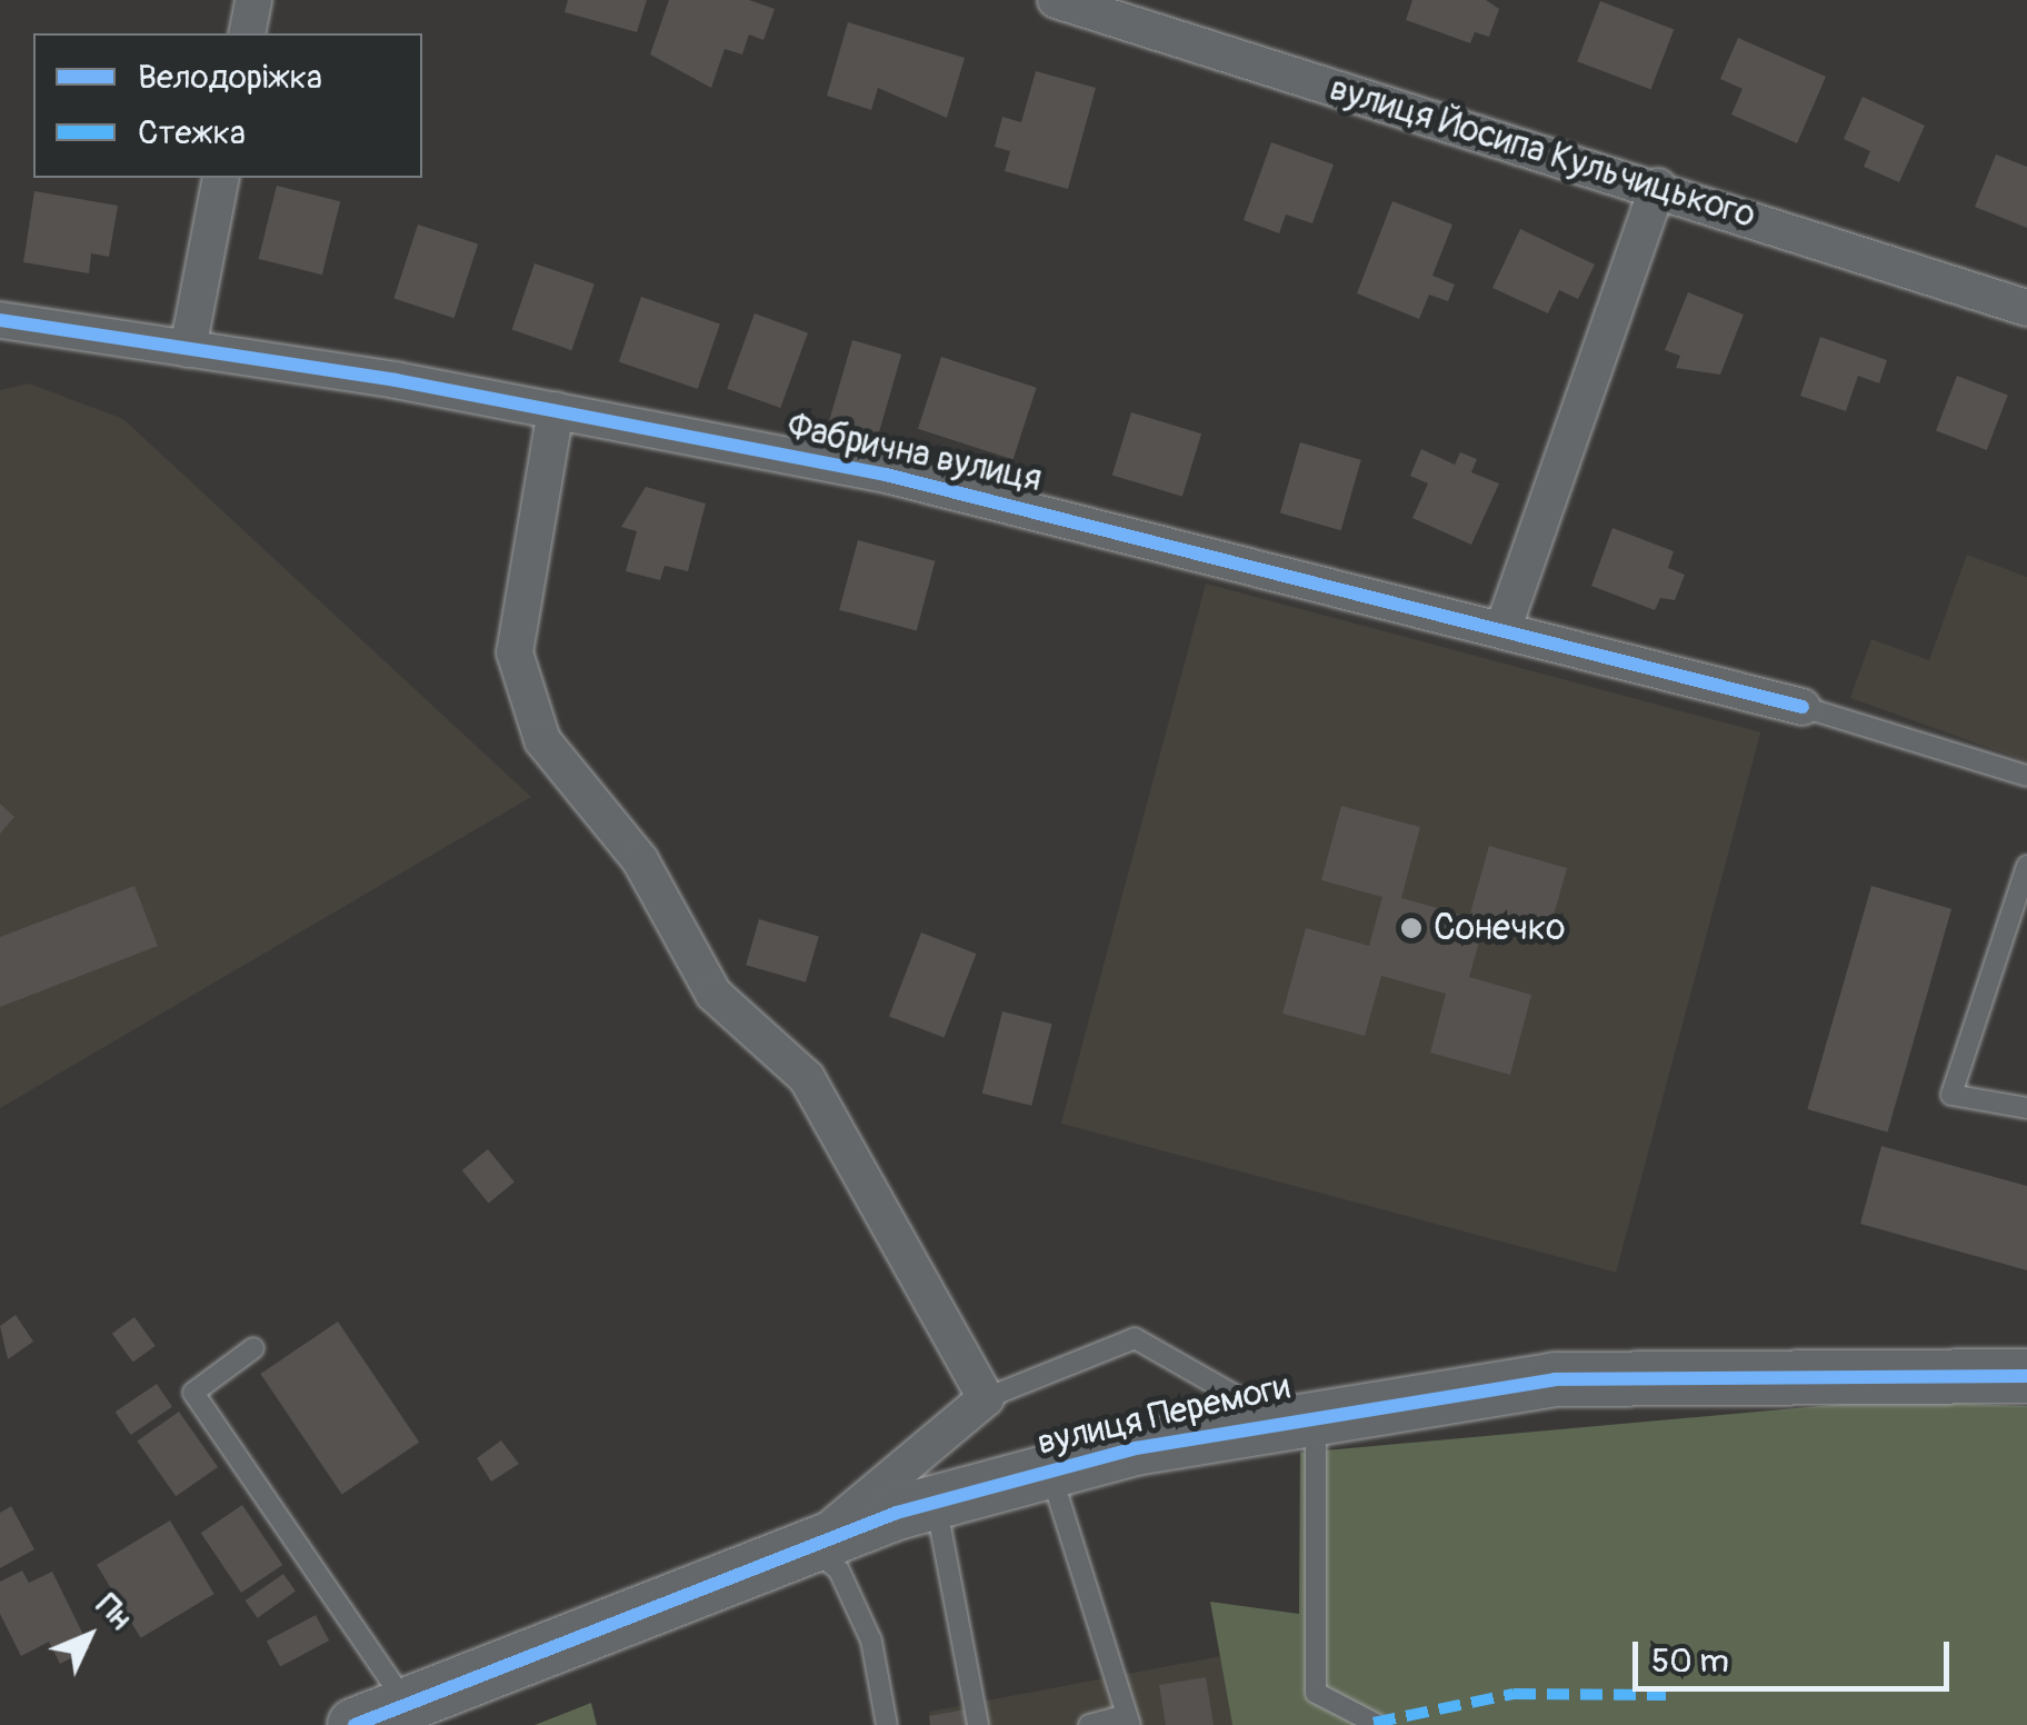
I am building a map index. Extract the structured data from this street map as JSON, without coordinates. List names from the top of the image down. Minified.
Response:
{"streets":{"street":["вулиця Йосипа Кульчицького","Фабрична вулиця","вулиця Перемоги"]},"places":["Сонечко"],"legend":["Велодоріжка","Стежка"],"scale_bar":"50 m","north":"top right"}
